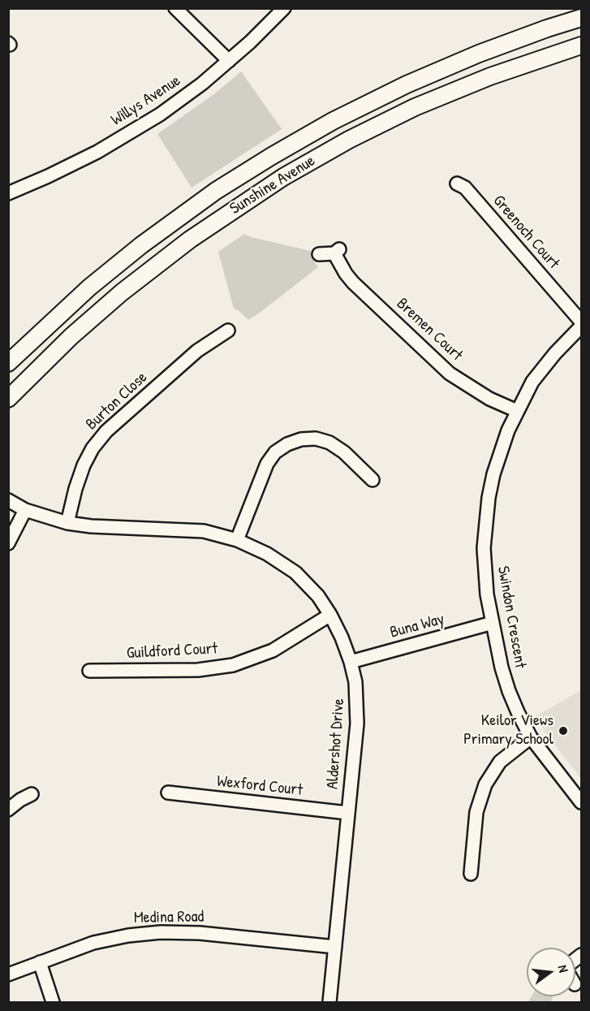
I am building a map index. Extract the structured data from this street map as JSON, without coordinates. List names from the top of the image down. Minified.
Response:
{"streets":{"main road":["Sunshine Avenue"],"street":["Willys Avenue","Greenoch Court","Bremen Court","Burton Close","Swindon Crescent","Buna Way","Guildford Court","Aldershot Drive","Wexford Court","Medina Road"]},"crossings":[["Bremen Court","Swindon Crescent"],["Burton Close","Aldershot Drive"],["Swindon Crescent","Buna Way"],["Buna Way","Aldershot Drive"],["Guildford Court","Aldershot Drive"],["Aldershot Drive","Wexford Court"],["Aldershot Drive","Medina Road"]],"places":["Keilor Views Primary School"],"north":"right"}
